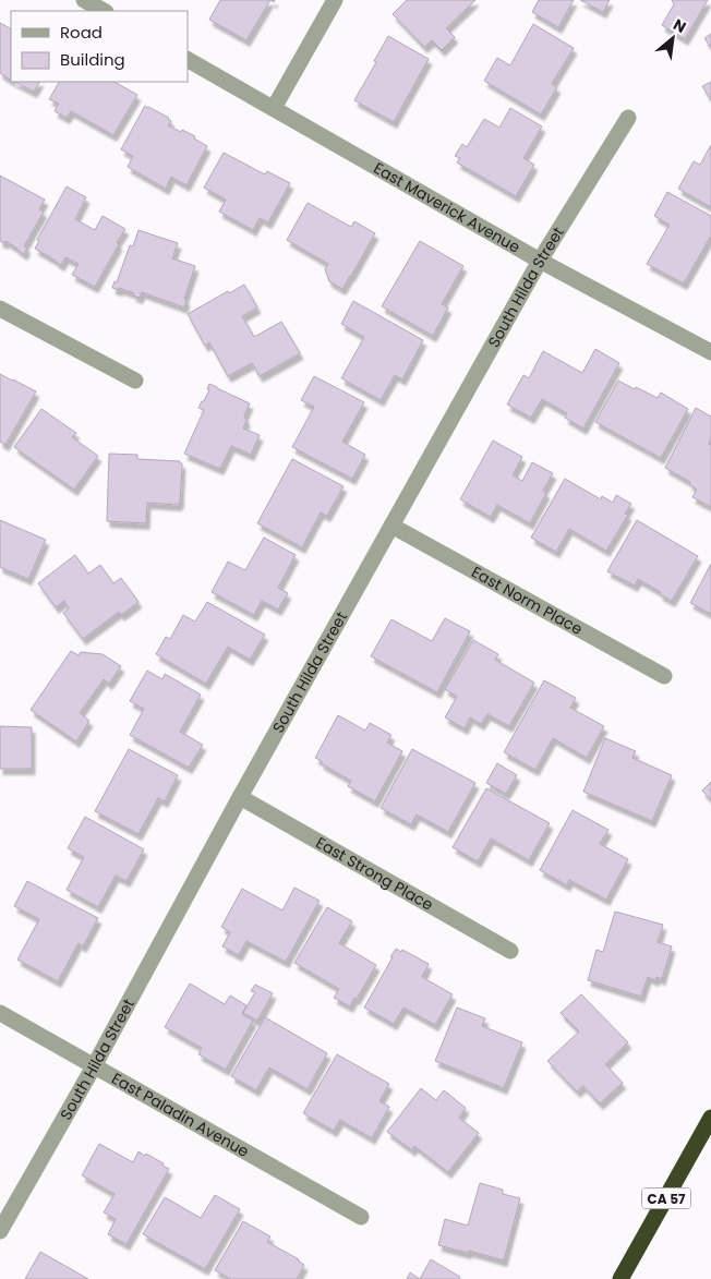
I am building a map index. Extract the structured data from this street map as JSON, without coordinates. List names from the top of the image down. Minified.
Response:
{"streets":{"highway":["CA 57"],"street":["East Maverick Avenue","South Hilda Street","East Norm Place","East Strong Place","East Paladin Avenue"]},"crossings":[["East Maverick Avenue","South Hilda Street"],["South Hilda Street","East Norm Place"],["South Hilda Street","East Strong Place"],["South Hilda Street","East Paladin Avenue"]],"legend":["Road","Building"],"north":"top right"}
